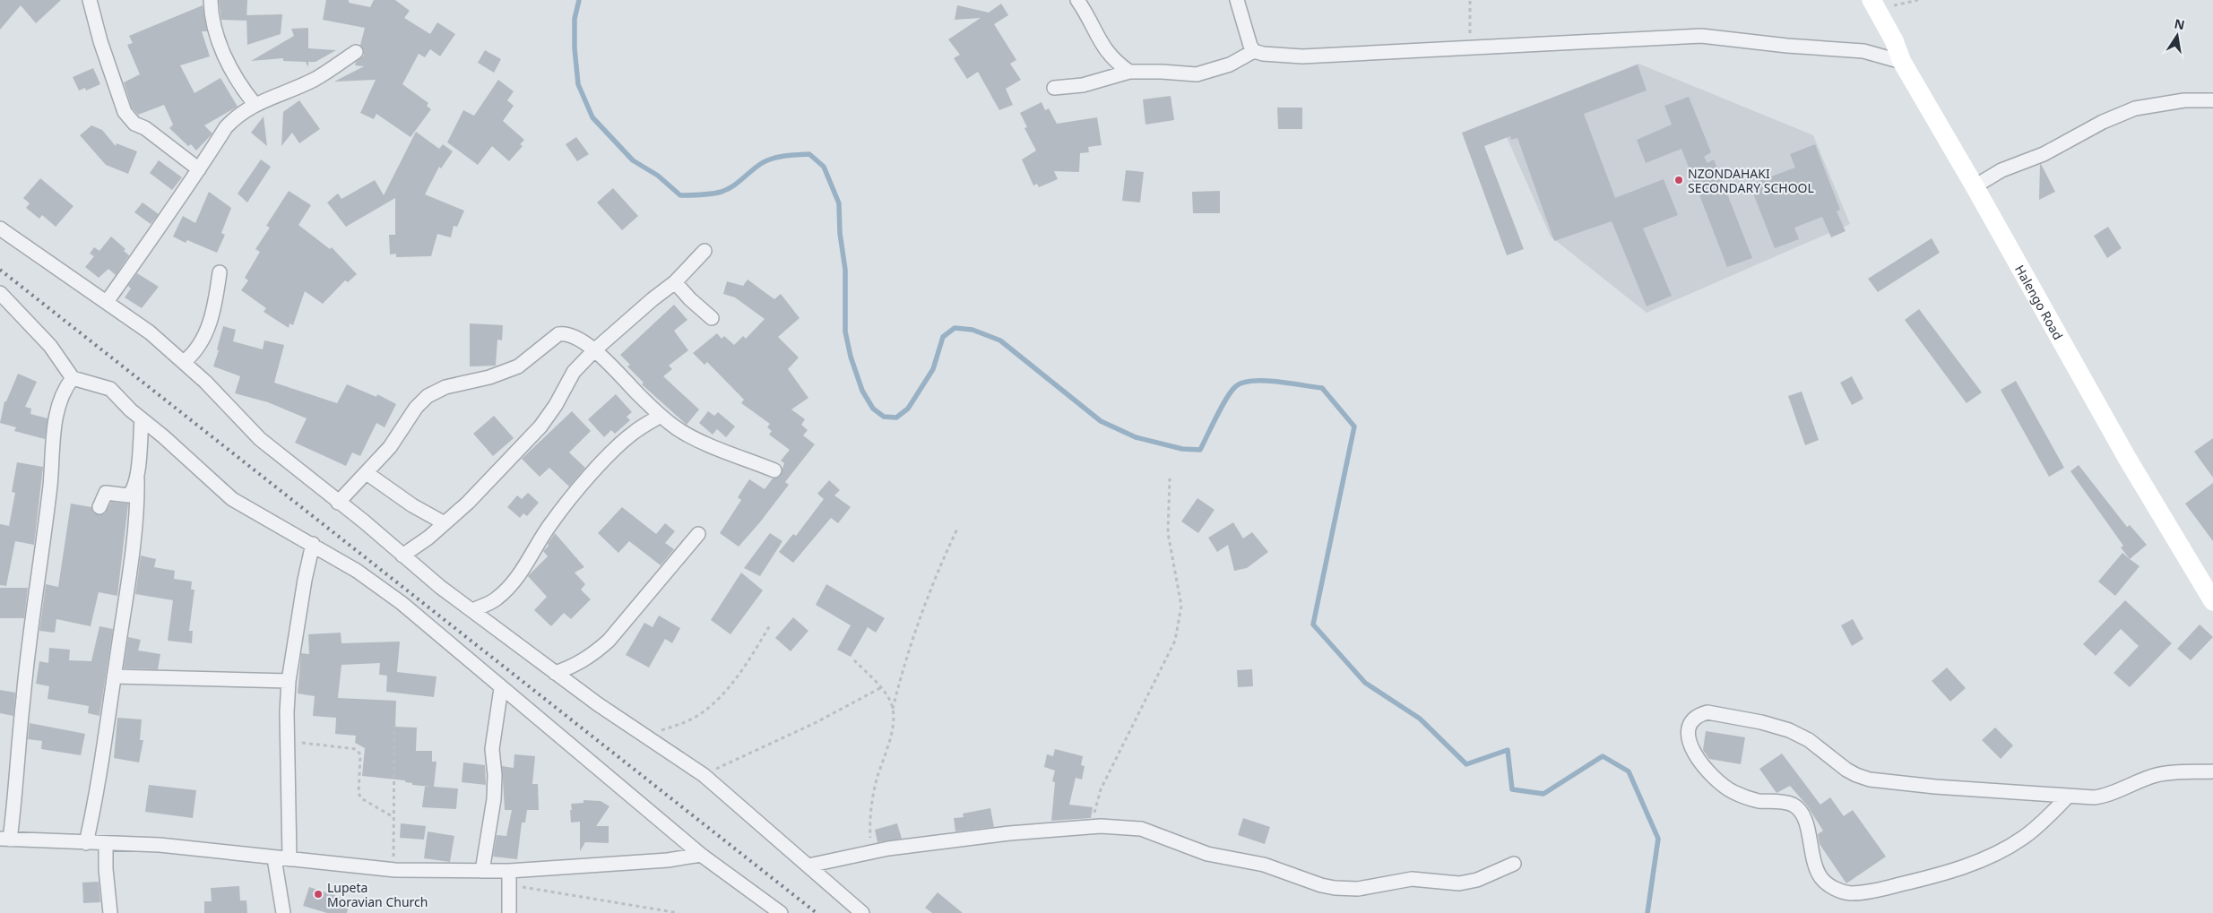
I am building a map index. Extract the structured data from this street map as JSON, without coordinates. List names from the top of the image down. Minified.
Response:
{"streets":{"street":["Halengo Road"]},"places":["NZONDAHAKI SECONDARY SCHOOL","Lupeta Moravian Church"],"north":"top"}
